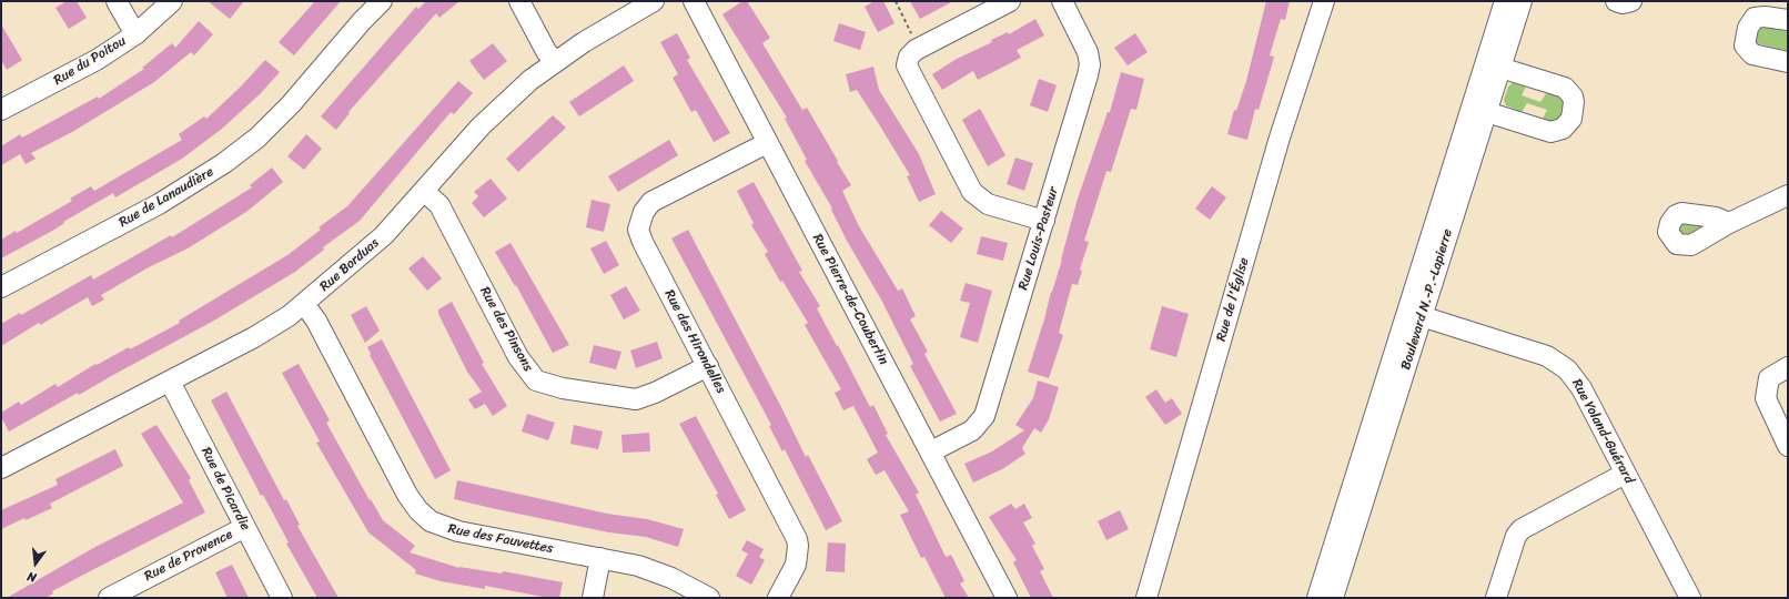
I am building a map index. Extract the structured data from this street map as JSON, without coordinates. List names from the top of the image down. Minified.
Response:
{"streets":{"street":["Rue du Poitou","Rue de Lanaudière","Rue Louis-Pasteur","Rue Borduas","Rue Pierre-de-Coubertin","Rue de l'Église","Boulevard N.-P.-Lapierre","Rue des Pinsons","Rue des Hirondelles","Rue Yoland-Guérard","Rue de Picardie","Rue des Fauvettes","Rue de Provence"]},"crossings":[["Rue Louis-Pasteur","Rue Pierre-de-Coubertin"],["Rue Borduas","Rue des Pinsons"],["Rue Borduas","Rue de Picardie"],["Rue Borduas","Rue des Fauvettes"],["Rue Pierre-de-Coubertin","Rue des Hirondelles"],["Boulevard N.-P.-Lapierre","Rue Yoland-Guérard"],["Rue des Pinsons","Rue des Hirondelles"],["Rue de Picardie","Rue de Provence"]],"north":"bottom"}
